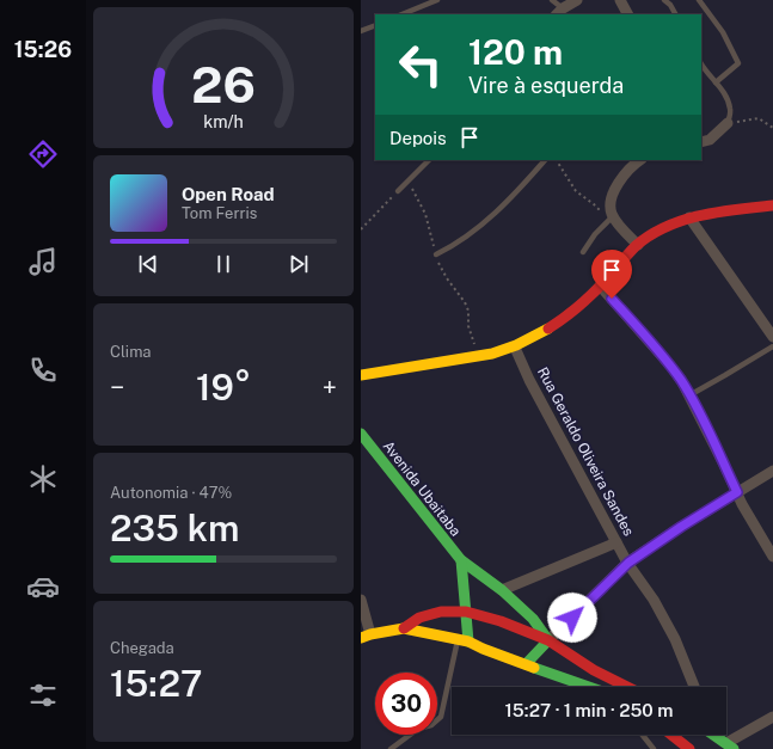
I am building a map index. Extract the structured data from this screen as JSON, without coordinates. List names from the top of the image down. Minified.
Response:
{"streets":{"main road":["Avenida Ubaitaba"],"street":["Rua Geraldo Oliveira Sandes"]},"page":{"tabs":"15:26","turn":["120 m","Vire à esquerda"],"then":"Depois","song":["Open Road","Tom Ferris"],"tile":["Clima",["Autonomia · 47%","235 km"],["Chegada","15:27"]],"heat":["−","19°","+"],"limit":"30","trip":"15:27 · 1 min · 250 m","gauge":["26","km/h"]}}
